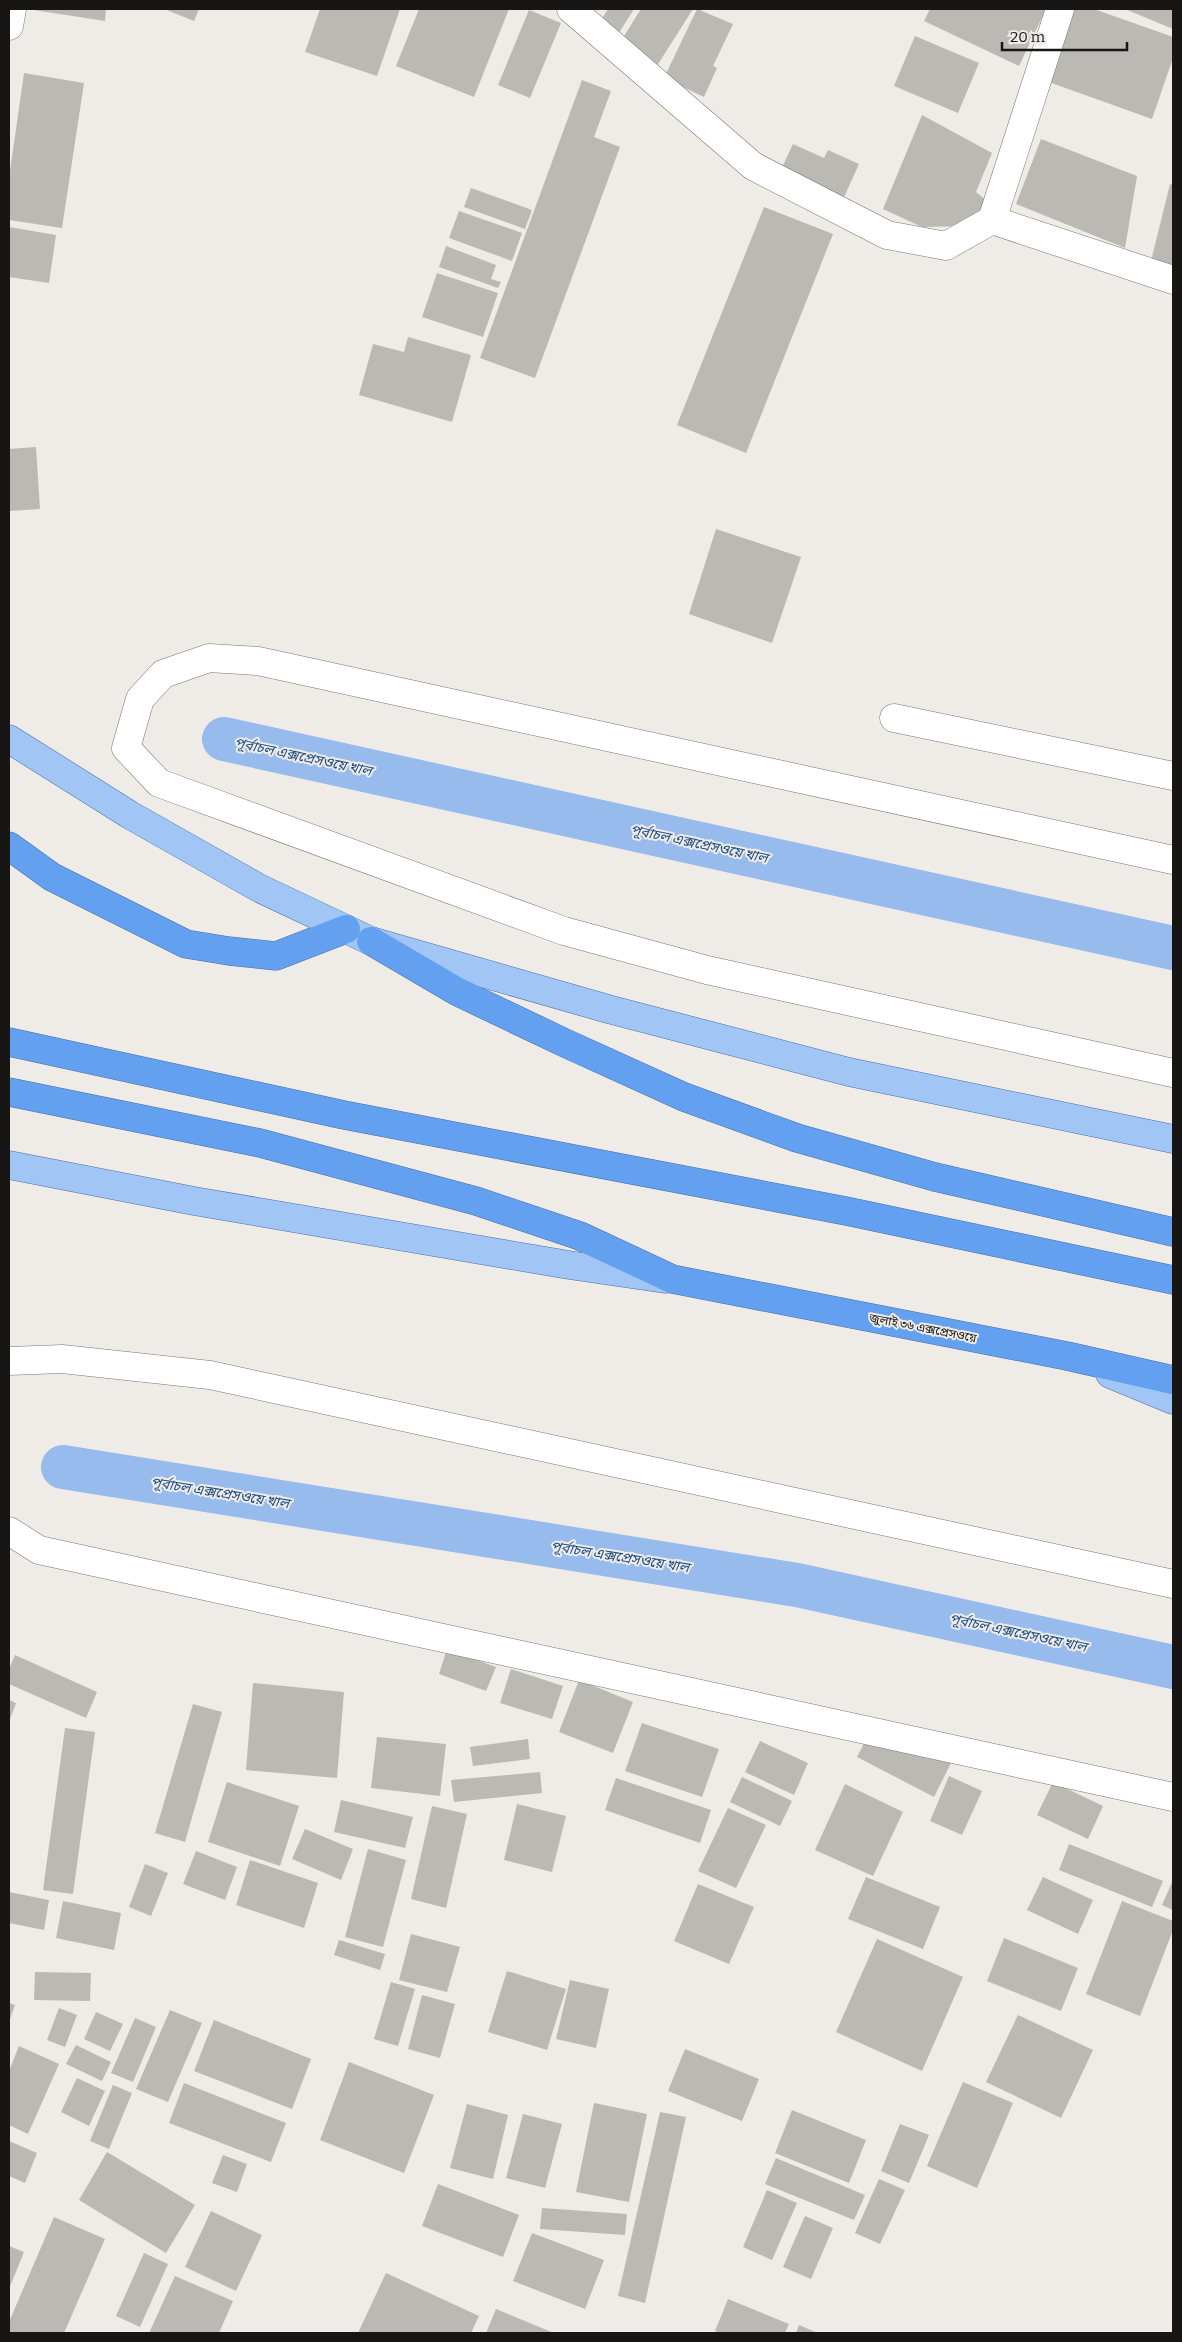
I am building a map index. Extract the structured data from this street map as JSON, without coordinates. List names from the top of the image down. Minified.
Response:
{"streets":{"highway":["জুলাই ৩৬ এক্সপ্রেসওয়ে"]},"water":["পূর্বাচল এক্সপ্রেসওয়ে খাল"],"scale_bar":"20 m"}
